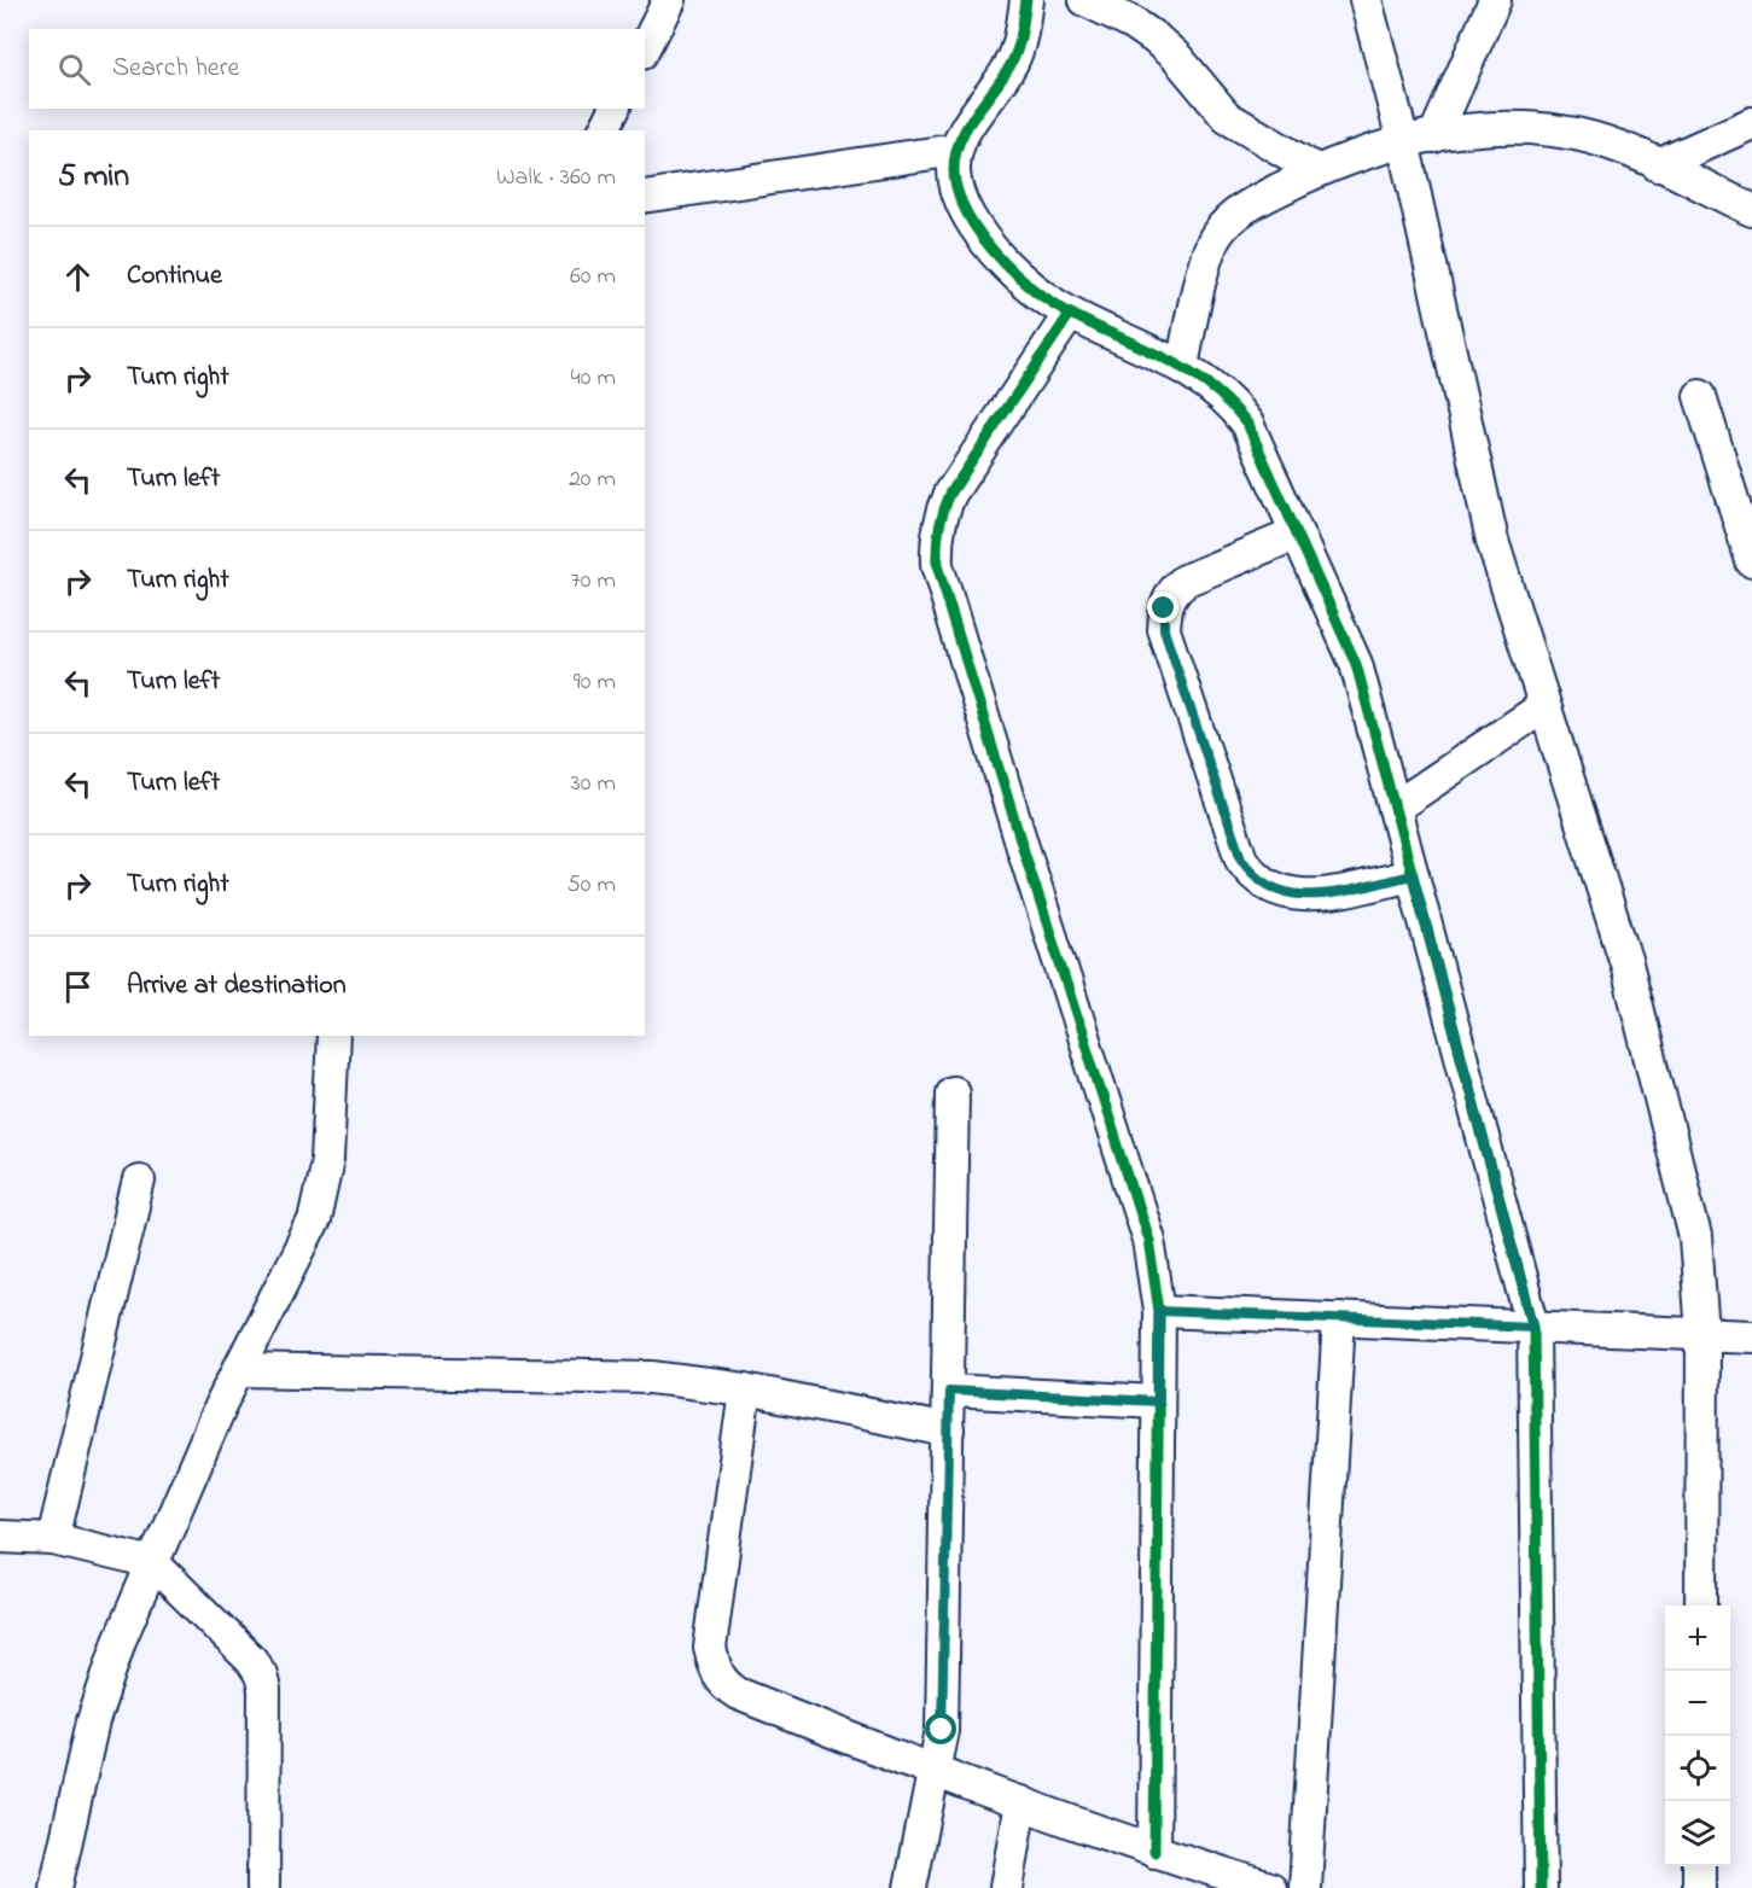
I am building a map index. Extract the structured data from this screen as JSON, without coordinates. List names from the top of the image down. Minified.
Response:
{"page":{"search":"Search here","heading":["5 min","Walk · 360 m"],"list":[["Continue","60 m"],["Turn right","40 m"],["Turn left","20 m"],["Turn right","70 m"],["Turn left","90 m"],["Turn left","30 m"],["Turn right","50 m"],"Arrive at destination"],"map_buttons":["+","−"]}}
